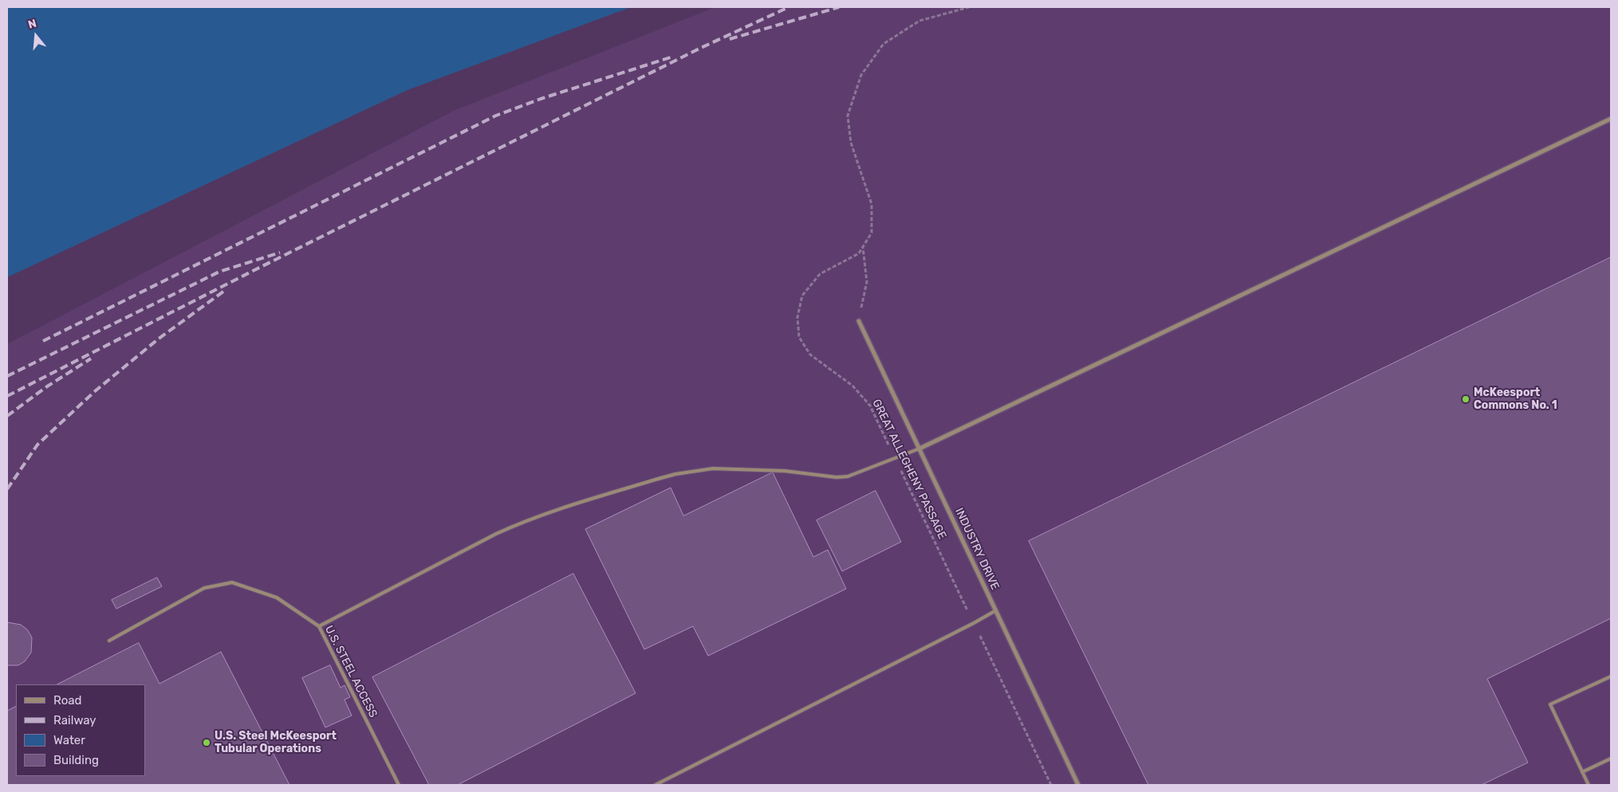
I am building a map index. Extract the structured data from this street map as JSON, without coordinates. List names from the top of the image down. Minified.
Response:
{"streets":{"street":["INDUSTRY DRIVE"],"lane":["U.S. STEEL ACCESS"],"path":["GREAT ALLEGHENY PASSAGE"]},"places":["McKeesport Commons No. 1","U.S. Steel McKeesport Tubular Operations"],"legend":["Road","Railway","Water","Building"],"north":"top"}
